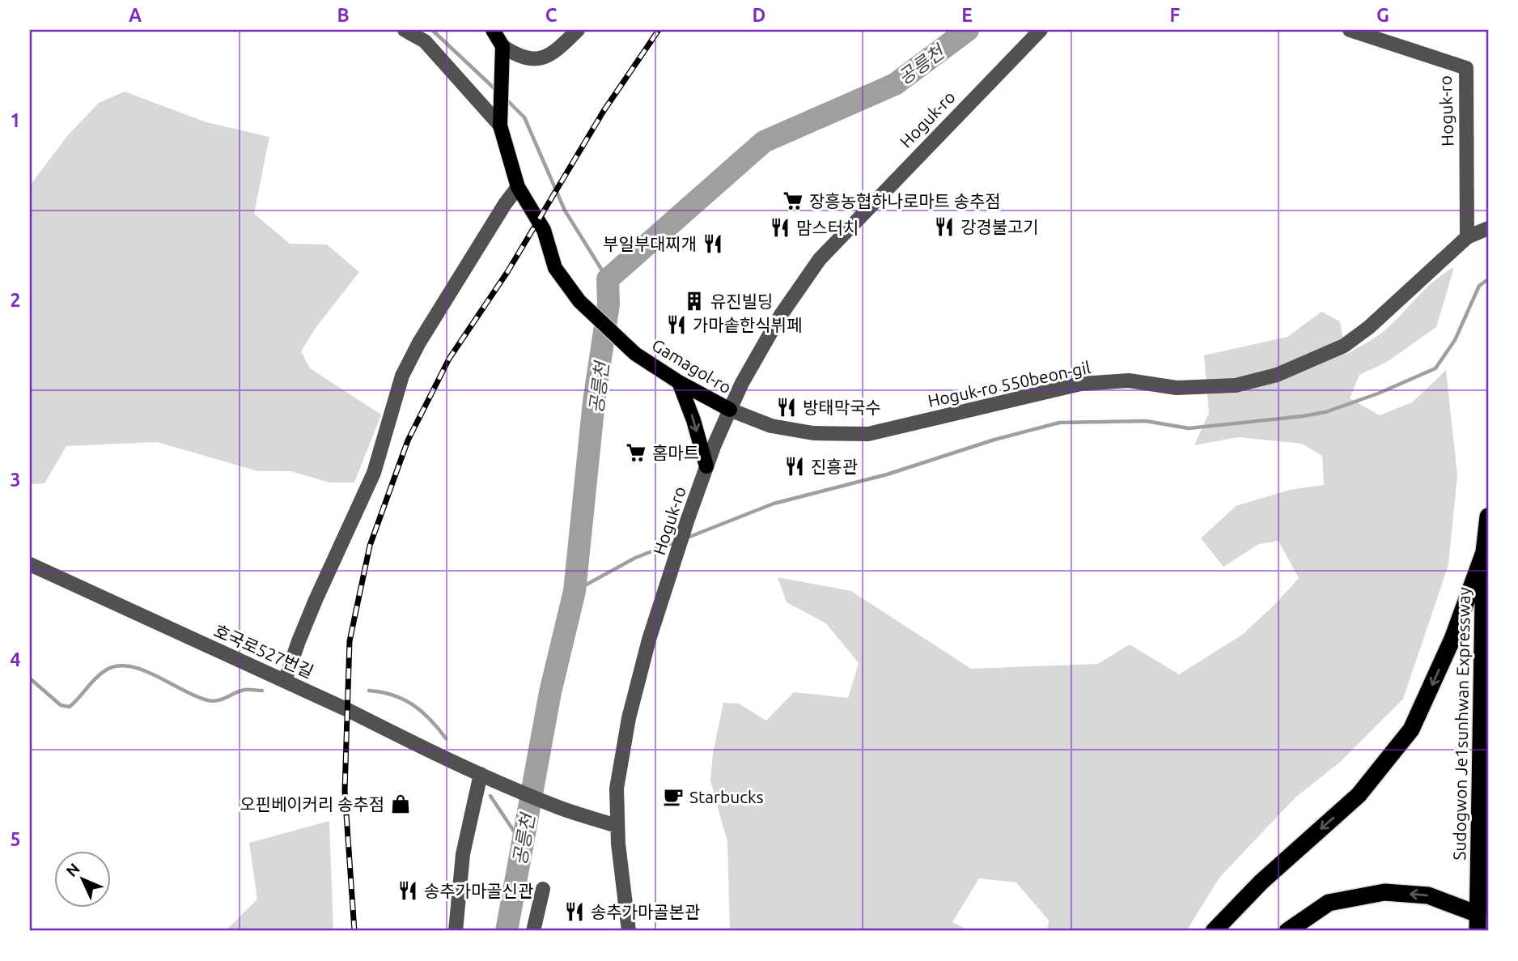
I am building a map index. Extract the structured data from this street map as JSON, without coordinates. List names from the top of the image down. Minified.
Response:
{"streets":{"highway":["Sudogwon Je1sunhwan Expressway"],"main road":["Gamagol-ro"],"street":["Hoguk-ro","Hoguk-ro 550beon-gil","호국로527번길"]},"crossings":[["Hoguk-ro","Gamagol-ro"],["Hoguk-ro","Hoguk-ro 550beon-gil"],["Hoguk-ro","호국로527번길"],["Gamagol-ro","Hoguk-ro 550beon-gil"]],"water":["공릉천"],"places":{"supermarket":["장흥농협하나로마트 송추점","홈마트"],"restaurant":["강경불고기","맘스터치","부일부대찌개","가마솥한식뷔페","방태막국수","진흥관","송추가마골신관","송추가마골본관"],"building":["유진빌딩"],"cafe":["Starbucks"],"shop":["오핀베이커리 송추점"]},"north":"top left","grid":{"columns":["A","B","C","D","E","F","G"],"rows":["1","2","3","4","5"]}}
